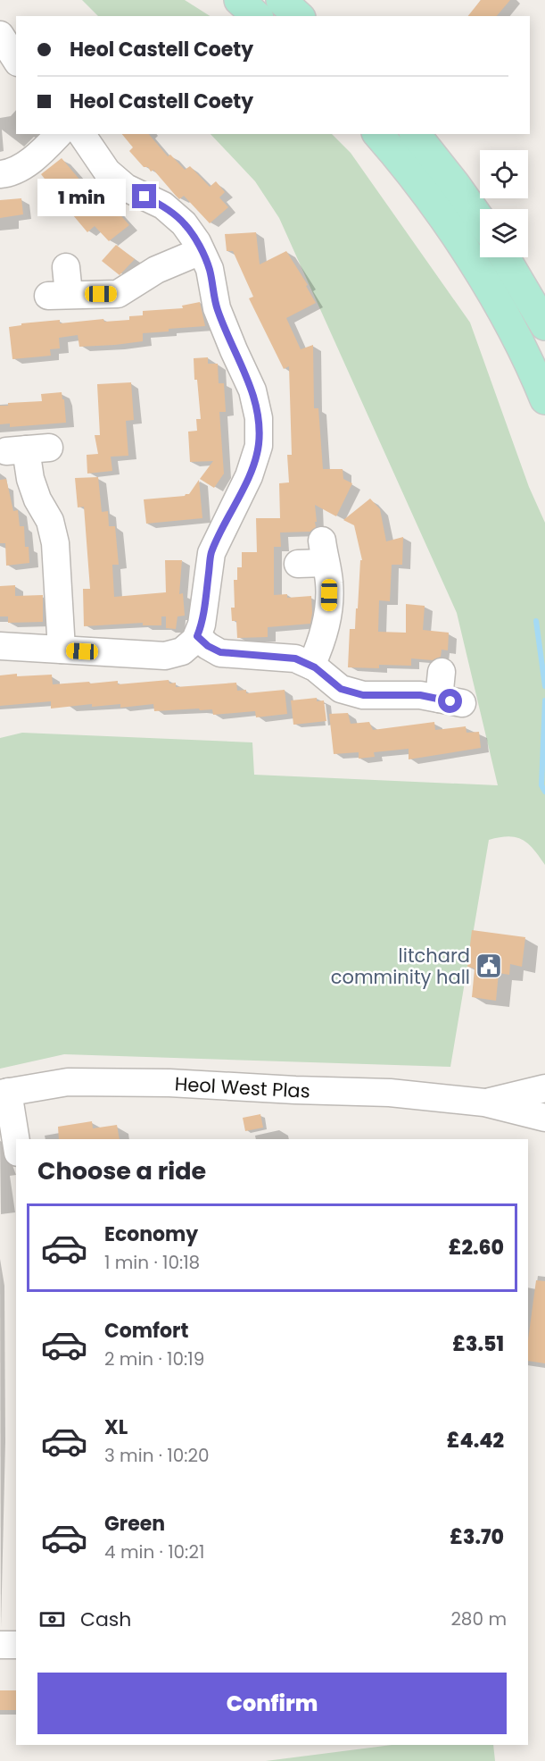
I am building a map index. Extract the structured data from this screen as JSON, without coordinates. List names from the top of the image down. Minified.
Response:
{"streets":{"street":["Heol West Plas"]},"places":{"public building":["litchard comminity hall"]},"page":{"banner":["Heol Castell Coety","Heol Castell Coety"],"bubble":"1 min","heading":"Choose a ride","list":[{"name":"Economy","note":"1 min · 10:18","value":"£2.60"},{"name":"Comfort","note":"2 min · 10:19","value":"£3.51"},{"name":"XL","note":"3 min · 10:20","value":"£4.42"},{"name":"Green","note":"4 min · 10:21","value":"£3.70"}],"pay":["Cash","280 m"],"buttons":"Confirm"}}
